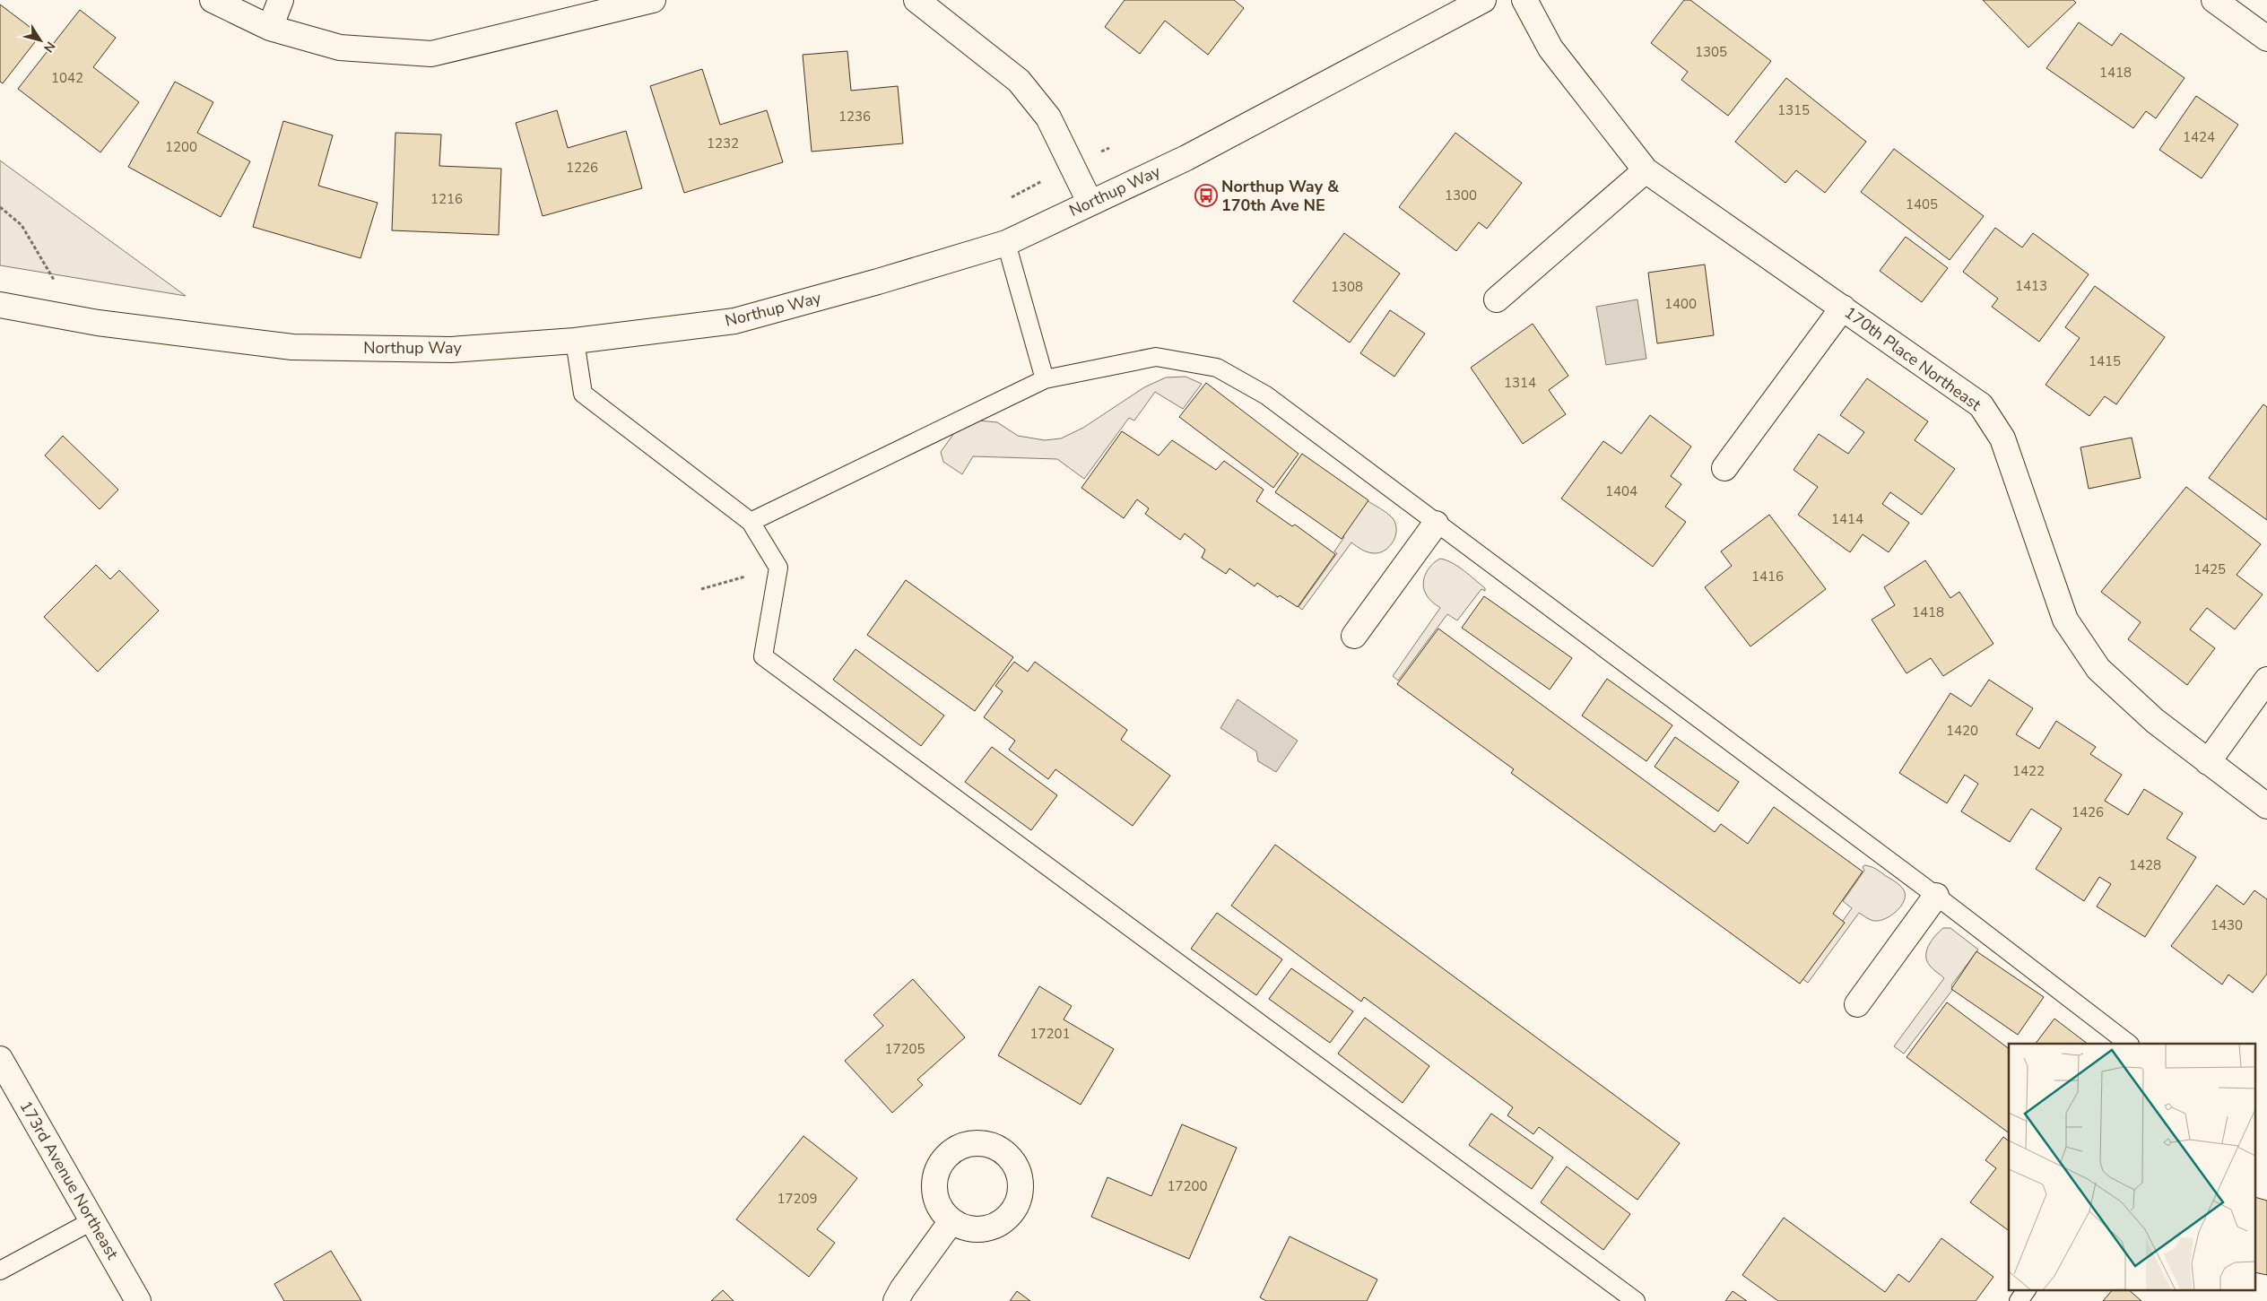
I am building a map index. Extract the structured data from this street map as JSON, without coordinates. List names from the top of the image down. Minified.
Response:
{"streets":{"street":["Northup Way","170th Place Northeast","173rd Avenue Northeast"]},"places":{"bus stop":["Northup Way & 170th Ave NE"]},"house_numbers":["1305","1418","1042","1315","1236","1424","1232","1200","1226","1300","1216","1405","1413","1308","1400","1415","1314","1404","1414","1425","1416","1418","1420","1422","1426","1428","1430","17201","17205","17200","17209"],"north":"bottom right"}
